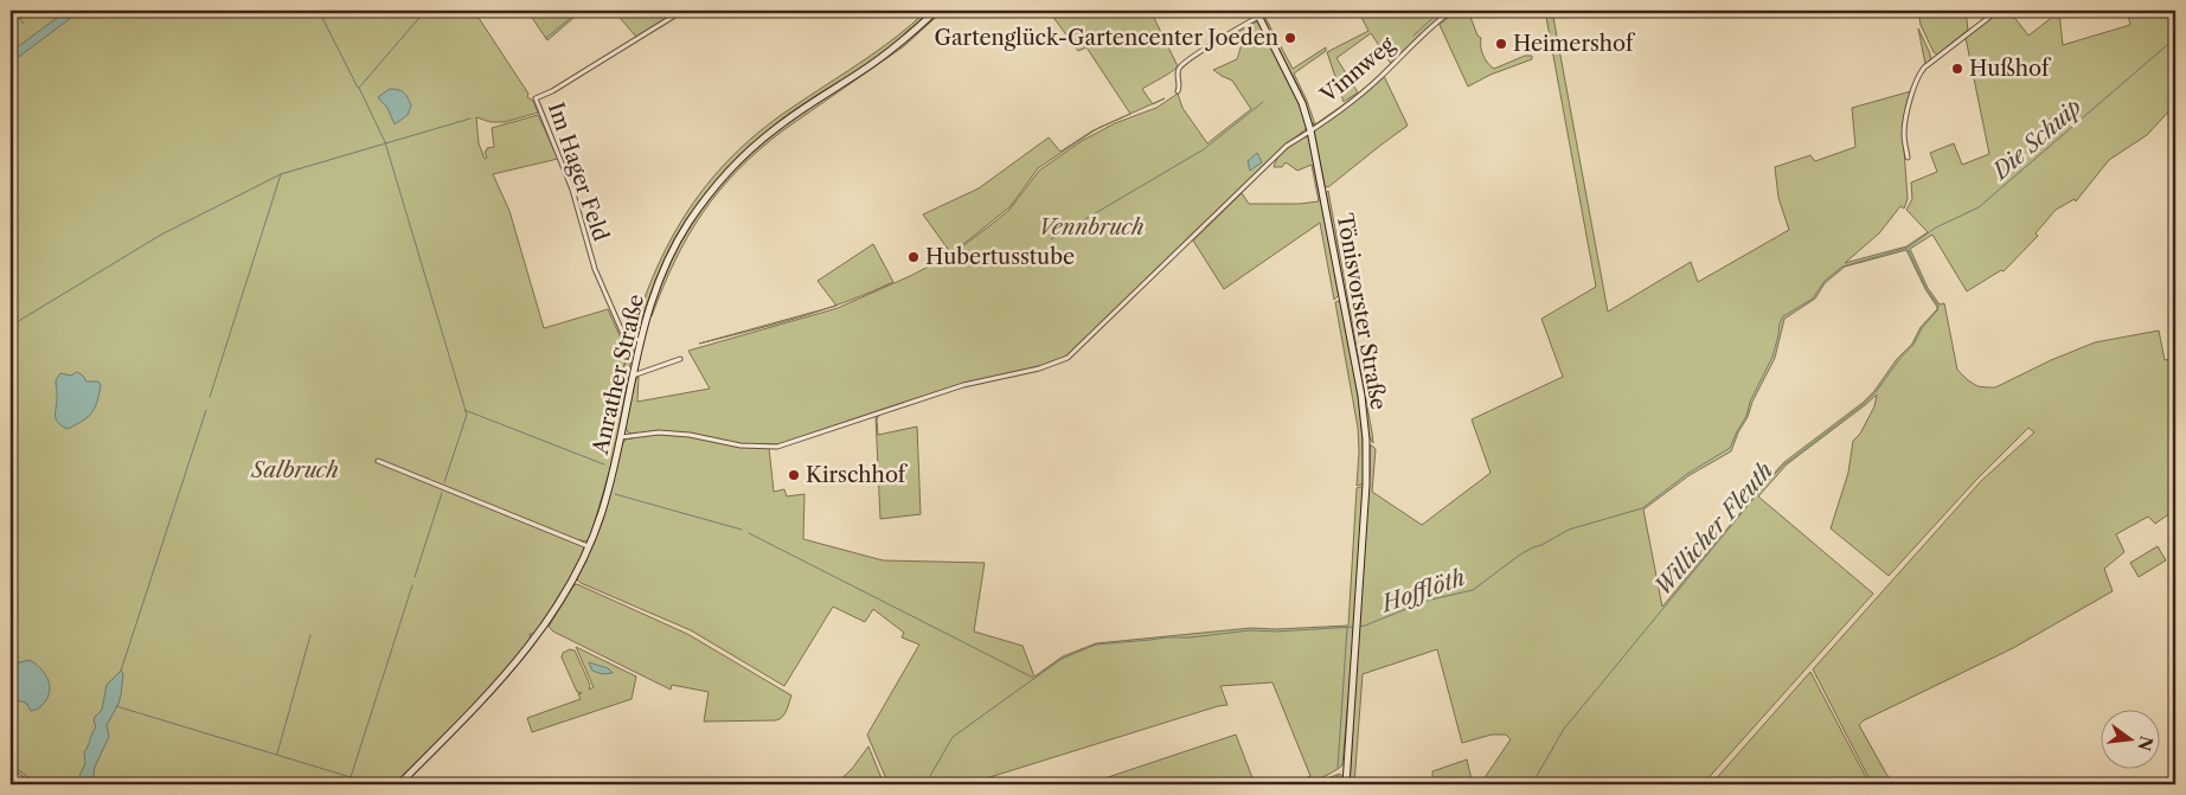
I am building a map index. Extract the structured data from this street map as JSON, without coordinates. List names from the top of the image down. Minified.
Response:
{"streets":{"main road":["Tönisvorster Straße","Anrather Straße"],"street":["Vinnweg","Im Hager Feld"]},"crossings":[["Vinnweg","Tönisvorster Straße"],["Im Hager Feld","Anrather Straße"]],"water":["Die Schuip","Willicher Fleuth","Hofflöth"],"parks":["Vennbruch","Salbruch"],"places":["Gartenglück-Gartencenter Joeden","Heimershof","Hußhof","Hubertusstube","Kirschhof"],"north":"right"}
